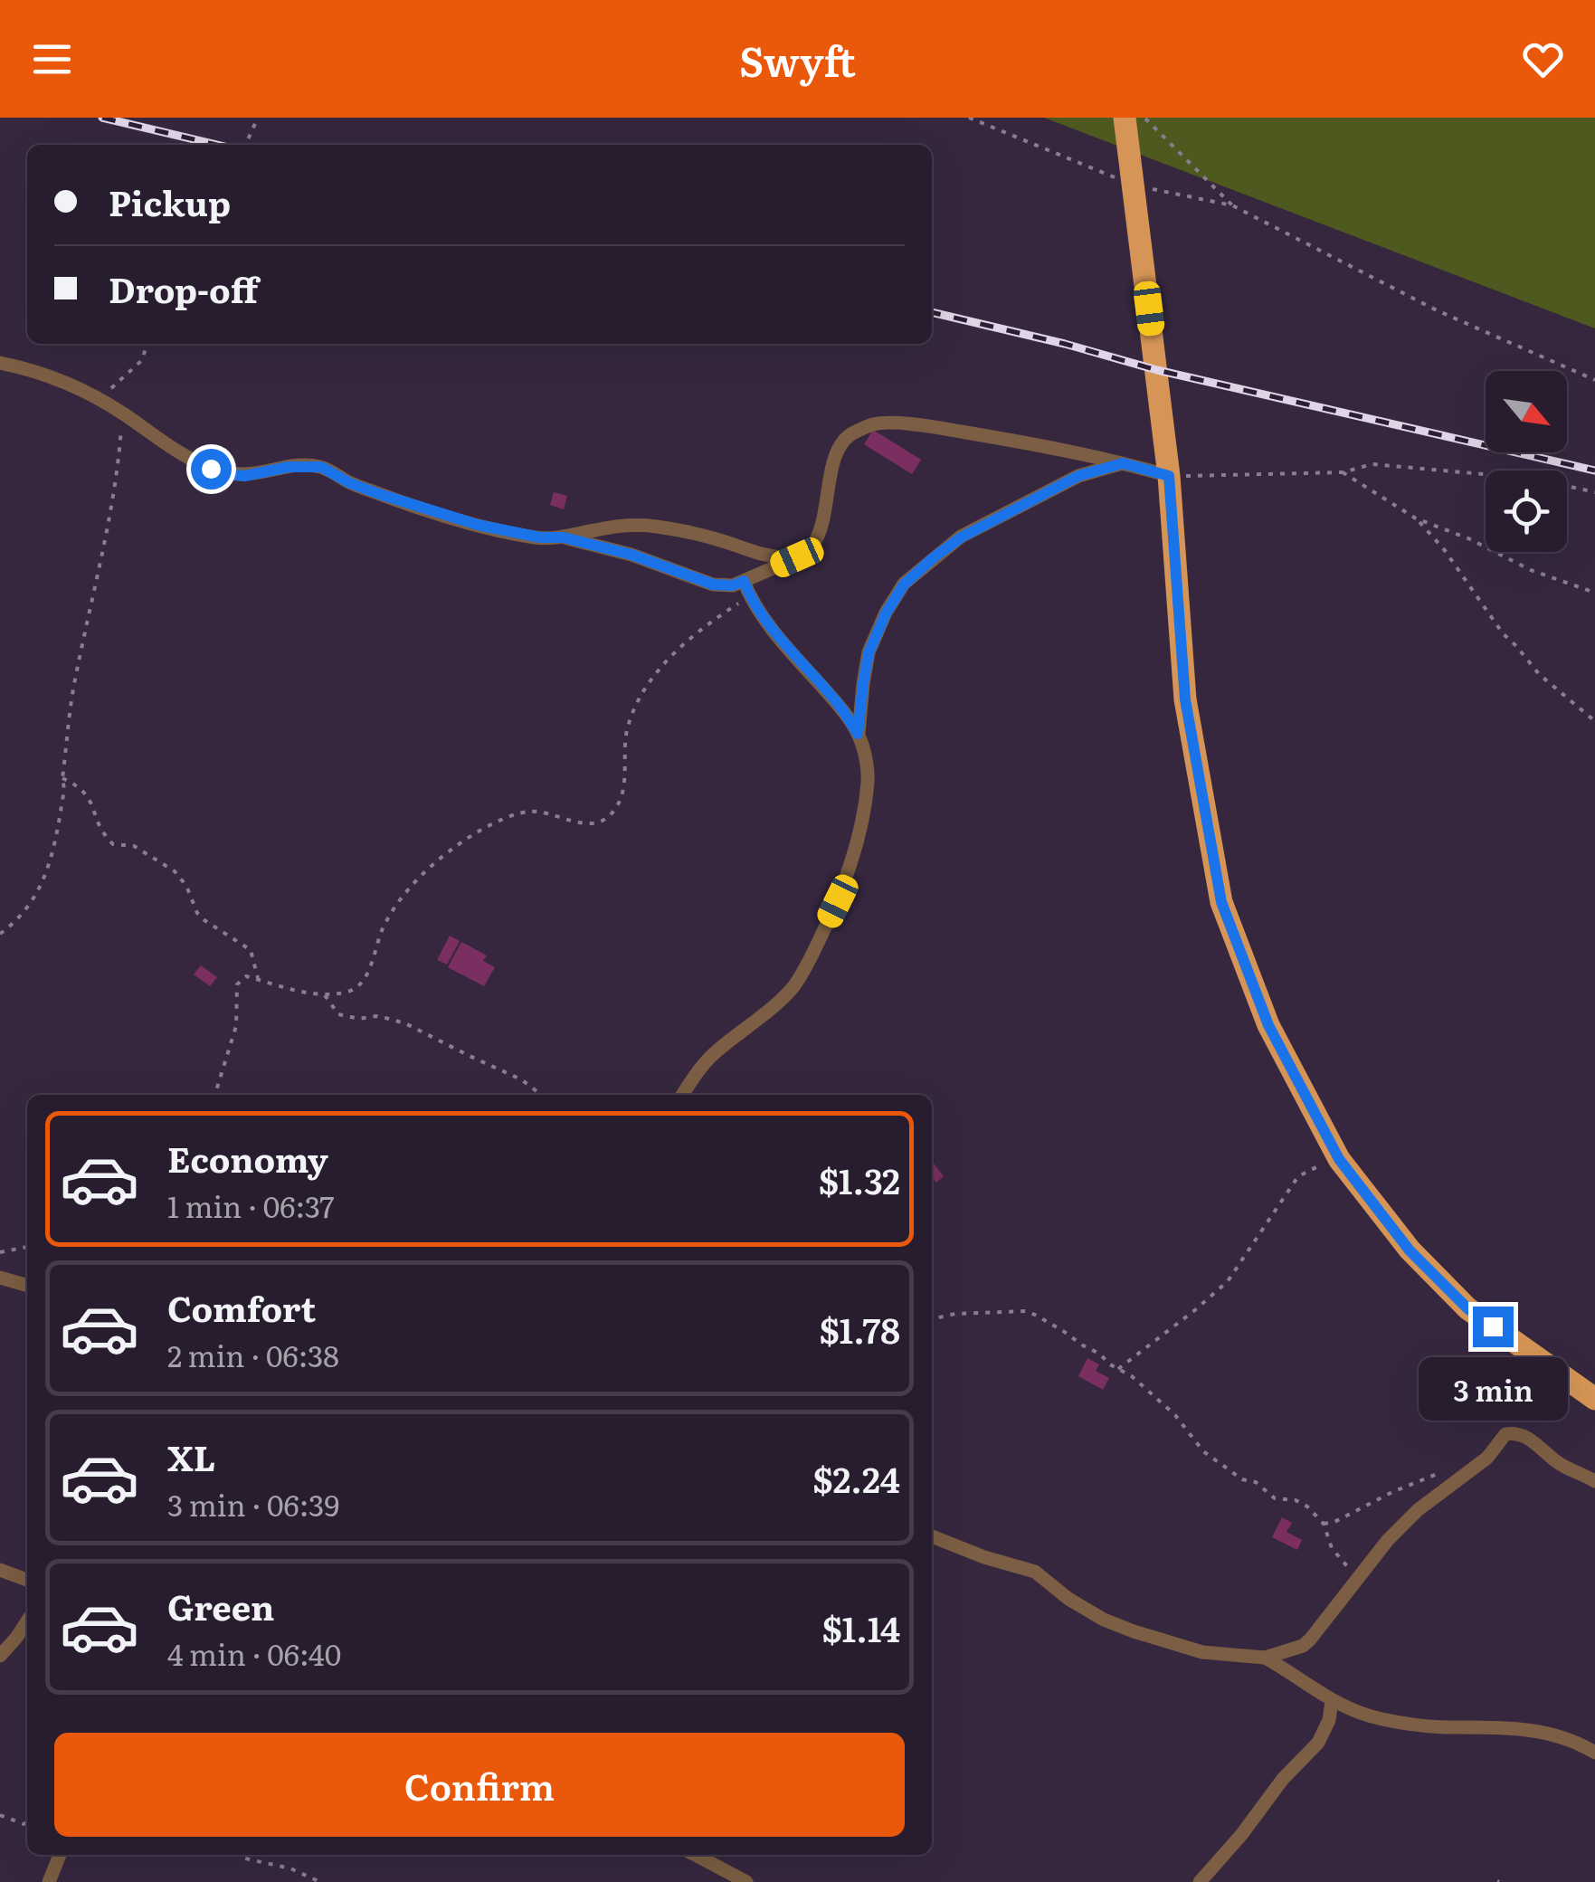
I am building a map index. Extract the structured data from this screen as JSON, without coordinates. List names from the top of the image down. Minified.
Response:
{"north":"bottom right","page":{"header":"Swyft","banner":["Pickup","Drop-off"],"list":[{"name":"Economy","note":"1 min · 06:37","value":"$1.32"},{"name":"Comfort","note":"2 min · 06:38","value":"$1.78"},{"name":"XL","note":"3 min · 06:39","value":"$2.24"},{"name":"Green","note":"4 min · 06:40","value":"$1.14"}],"bubble":"3 min","buttons":"Confirm"}}
